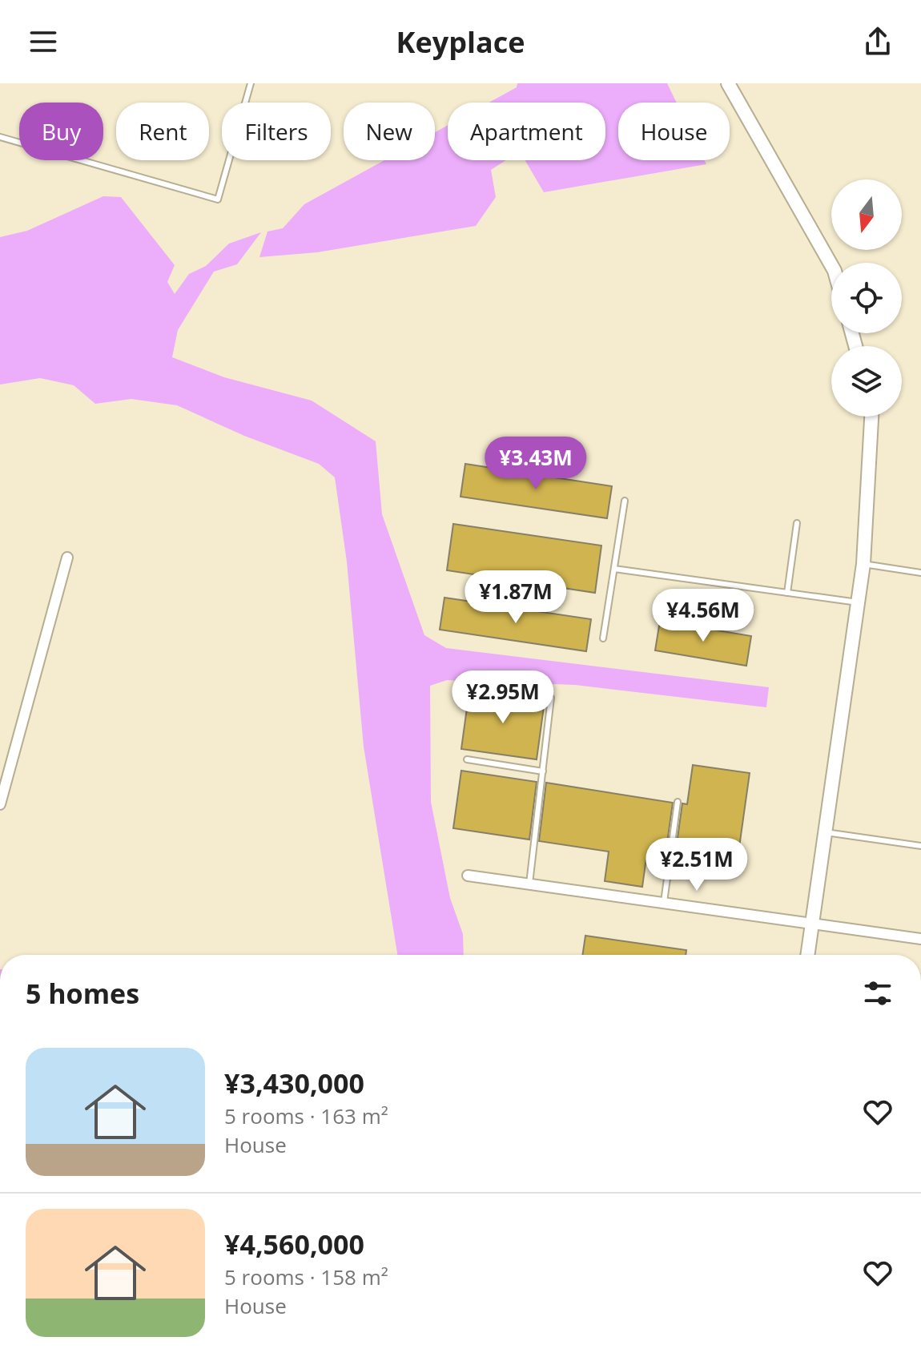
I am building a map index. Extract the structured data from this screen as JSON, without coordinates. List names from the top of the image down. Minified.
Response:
{"north":"bottom","page":{"header":"Keyplace","chip":["Buy","Rent","Filters","New","Apartment","House"],"price":["¥3.43M","¥1.87M","¥4.56M","¥2.95M","¥2.51M"],"heading":"5 homes","list":[{"name":"¥3,430,000","note":"5 rooms · 163 m² · House"},{"name":"¥4,560,000","note":"5 rooms · 158 m² · House"}]}}
